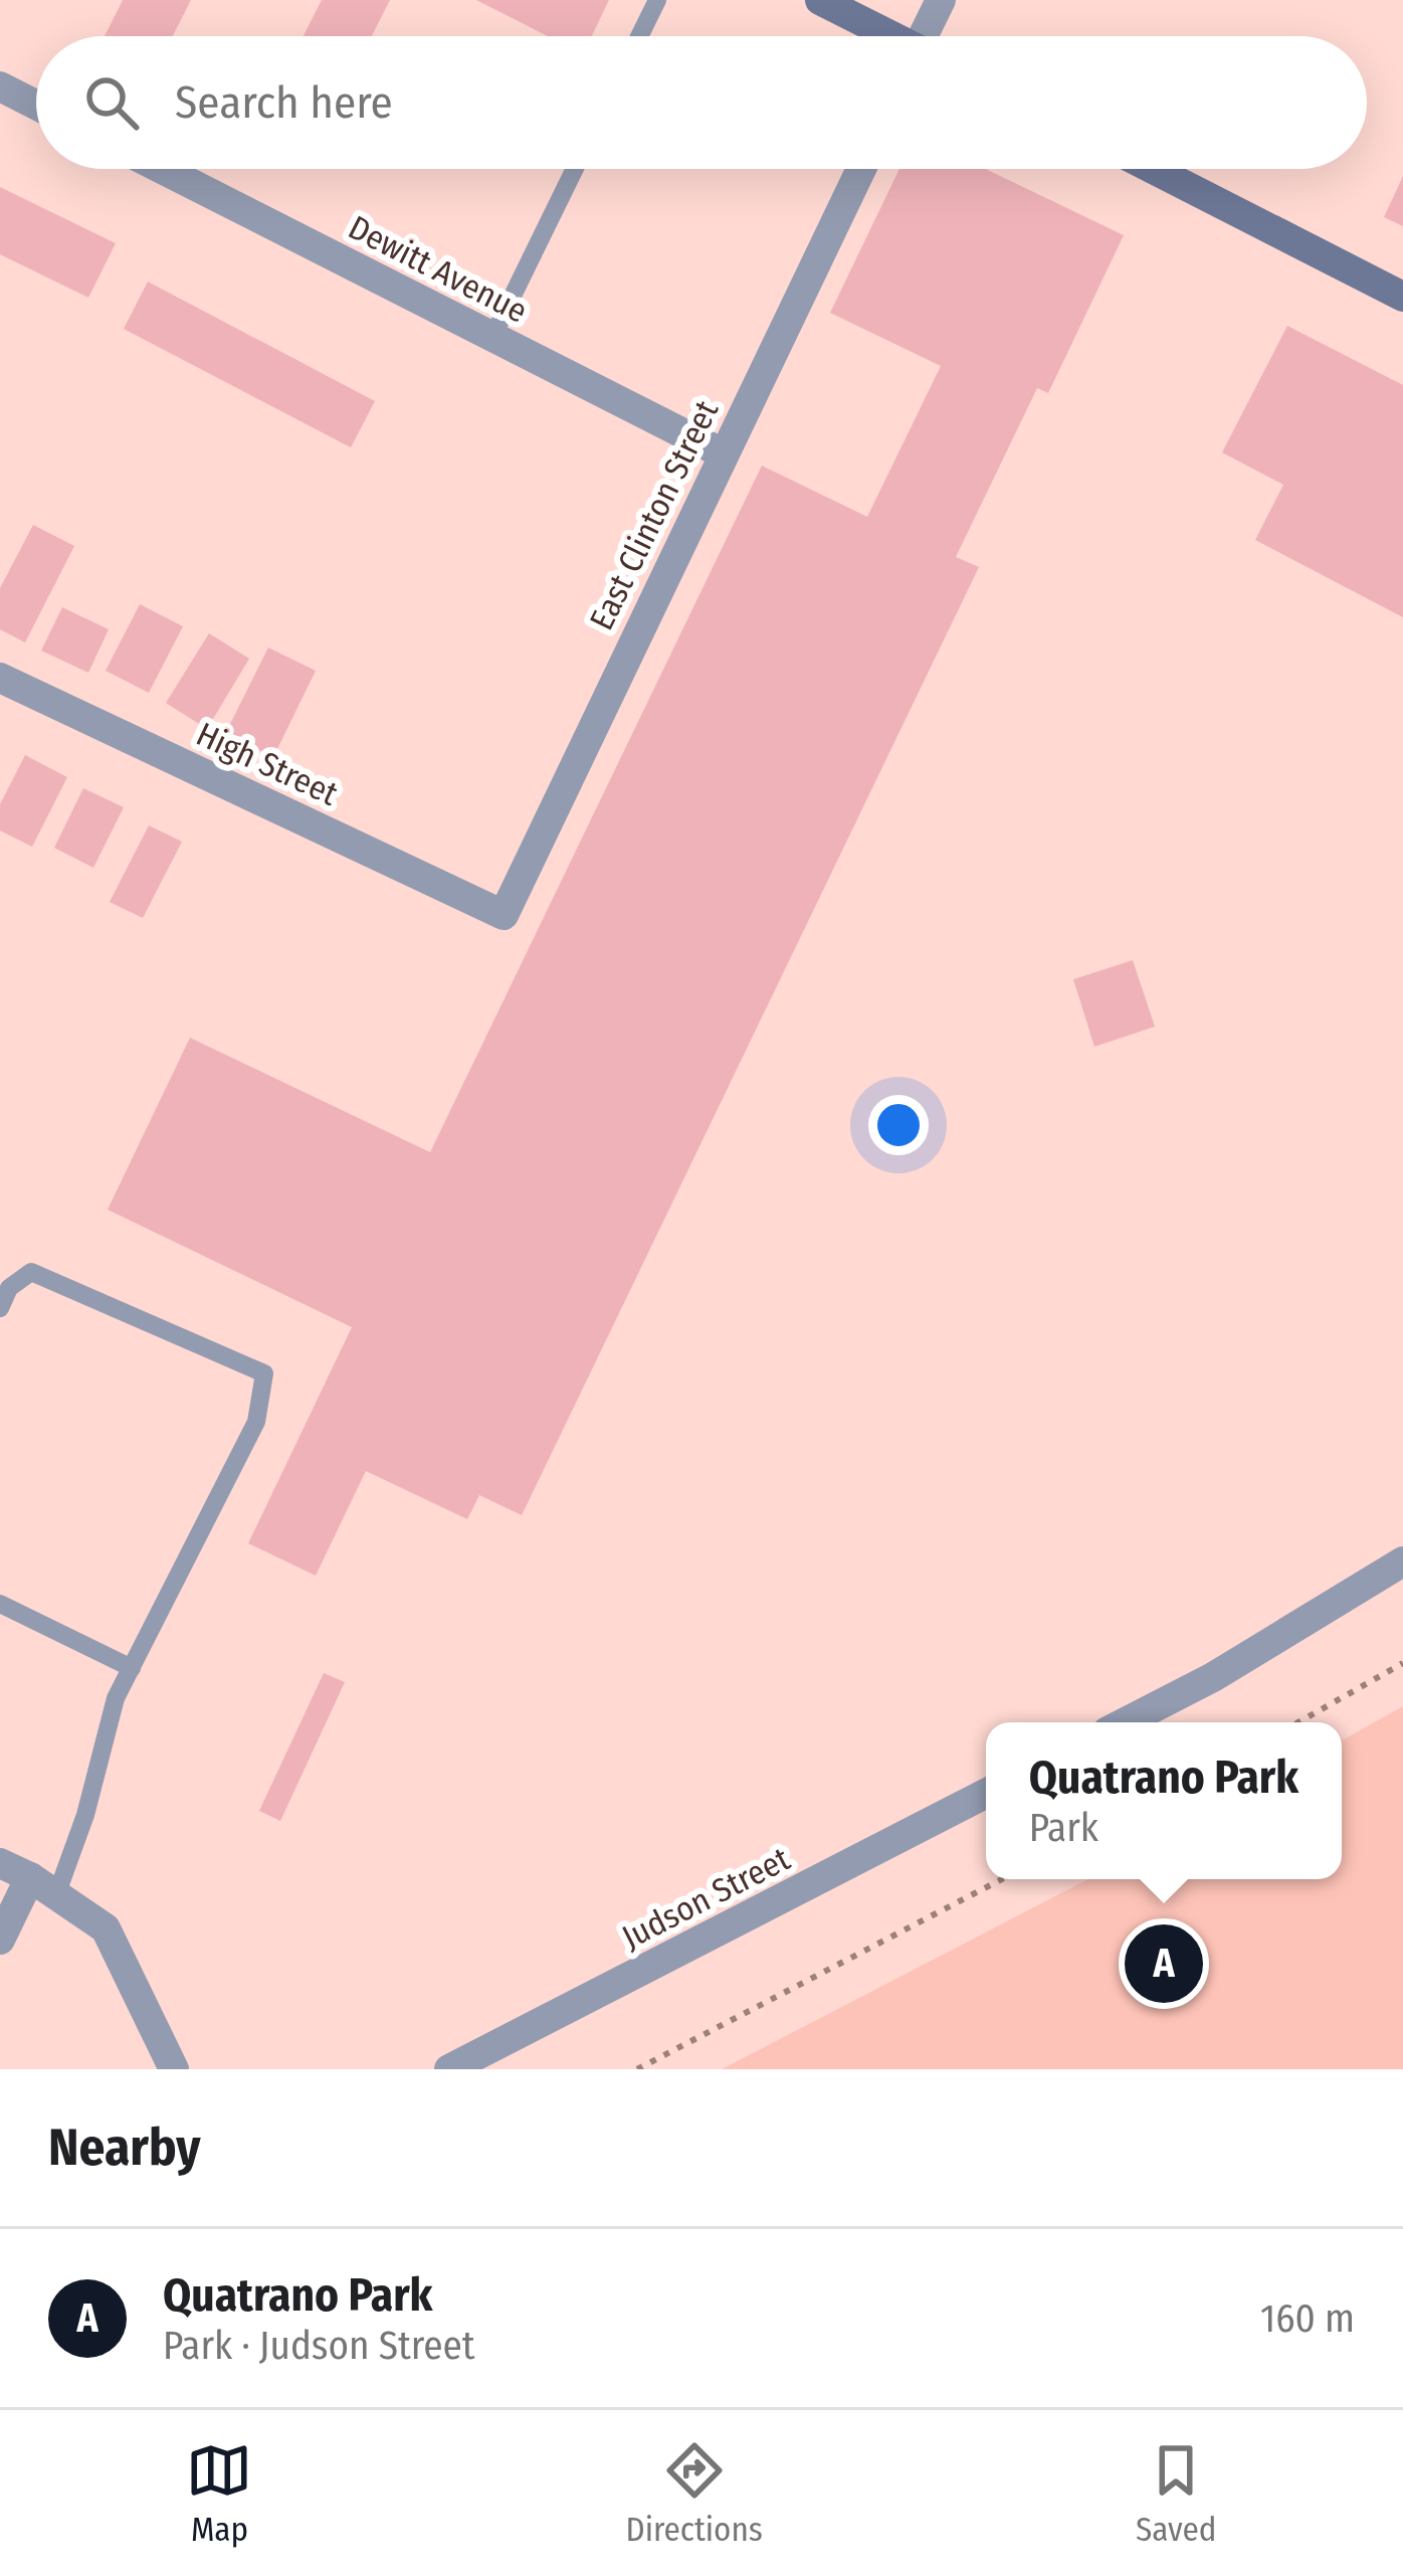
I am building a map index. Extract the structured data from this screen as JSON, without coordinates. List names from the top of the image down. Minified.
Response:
{"streets":{"street":["Dewitt Avenue","East Clinton Street","High Street","Judson Street"]},"crossings":[["Dewitt Avenue","East Clinton Street"],["East Clinton Street","High Street"]],"page":{"search":"Search here","popup":["Quatrano Park","Park"],"pins":"A","heading":"Nearby","list":[{"mark":"A","name":"Quatrano Park","note":"Park · Judson Street","value":"160 m"}],"nav":["Map","Directions","Saved"]}}
